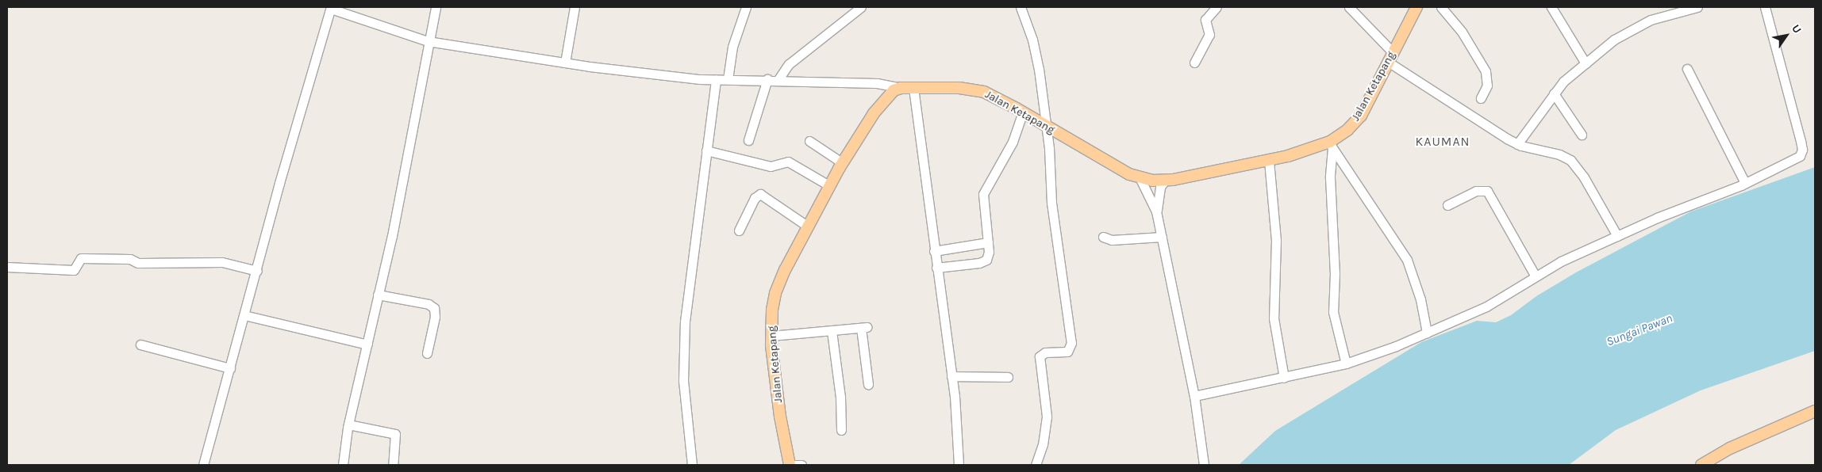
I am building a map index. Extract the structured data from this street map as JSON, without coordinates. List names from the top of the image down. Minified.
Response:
{"streets":{"main road":["Jalan Ketapang"]},"districts":["KAUMAN"],"water":["Sungai Pawan"],"north":"top right"}
